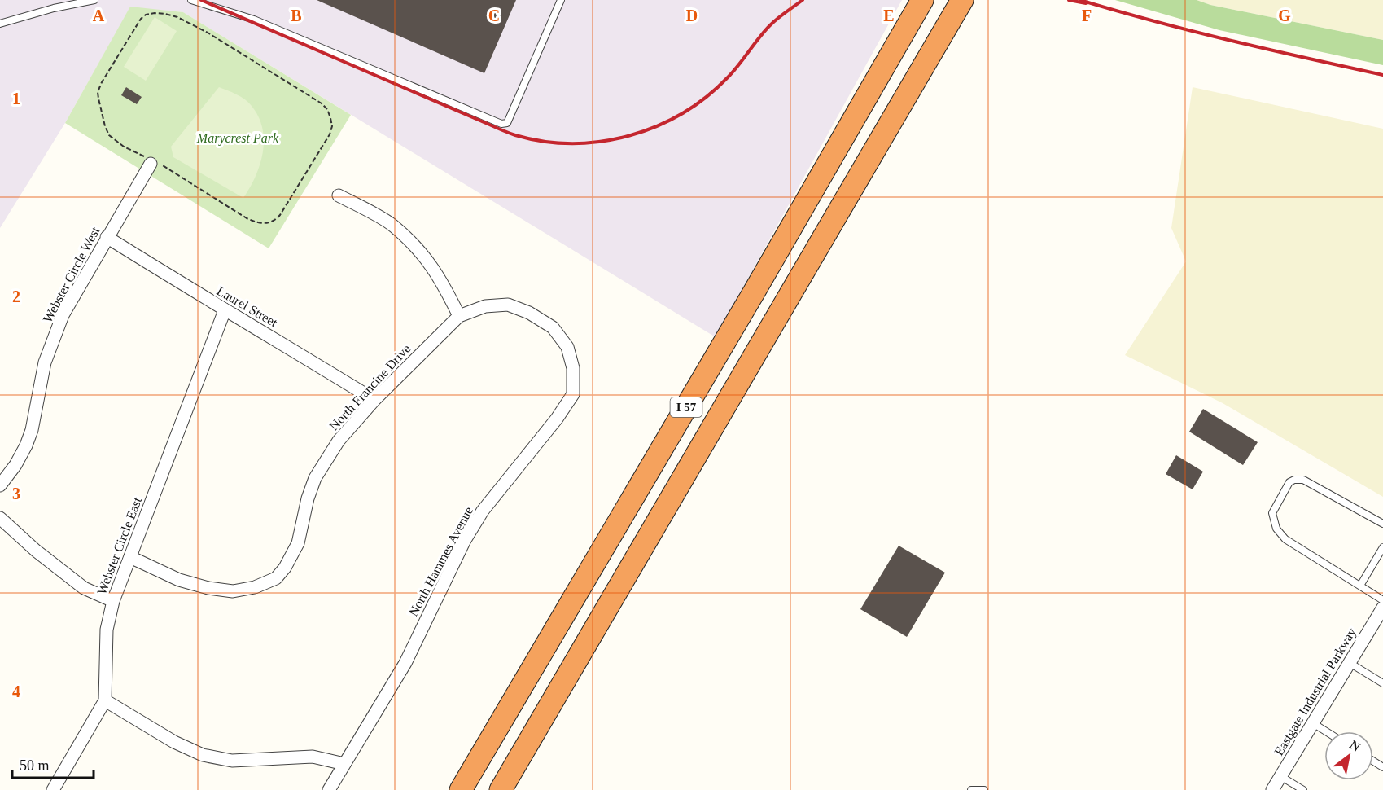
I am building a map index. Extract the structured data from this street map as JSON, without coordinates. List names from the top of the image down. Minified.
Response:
{"streets":{"highway":["I 57"],"street":["Webster Circle West","Laurel Street","North Francine Drive","Webster Circle East","North Hammes Avenue","Eastgate Industrial Parkway"]},"crossings":[["Webster Circle West","Laurel Street"],["Laurel Street","North Francine Drive"],["Laurel Street","Webster Circle East"],["North Francine Drive","Webster Circle East"],["North Francine Drive","North Hammes Avenue"]],"parks":["Marycrest Park"],"scale_bar":"50 m","north":"top right","grid":{"columns":["A","B","C","D","E","F","G"],"rows":["1","2","3","4"]}}
